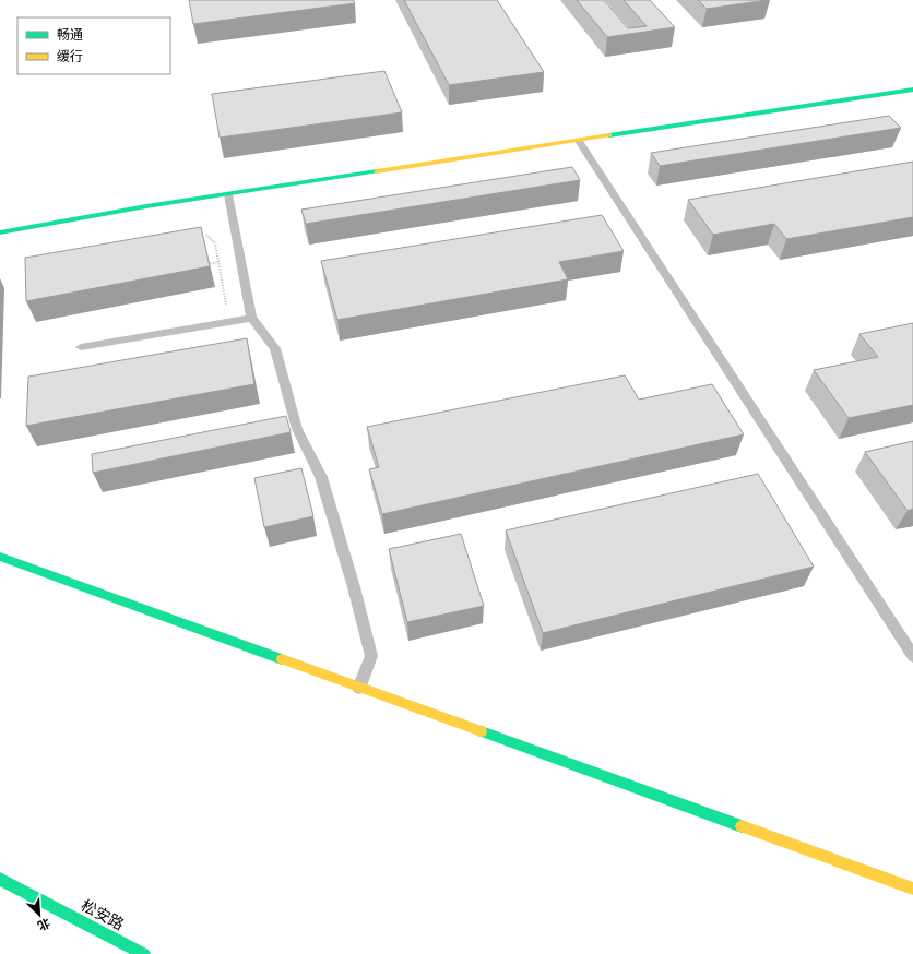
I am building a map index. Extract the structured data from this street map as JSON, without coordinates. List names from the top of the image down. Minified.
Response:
{"streets":{"street":["松安路"]},"legend":["畅通","缓行"],"north":"bottom right"}
